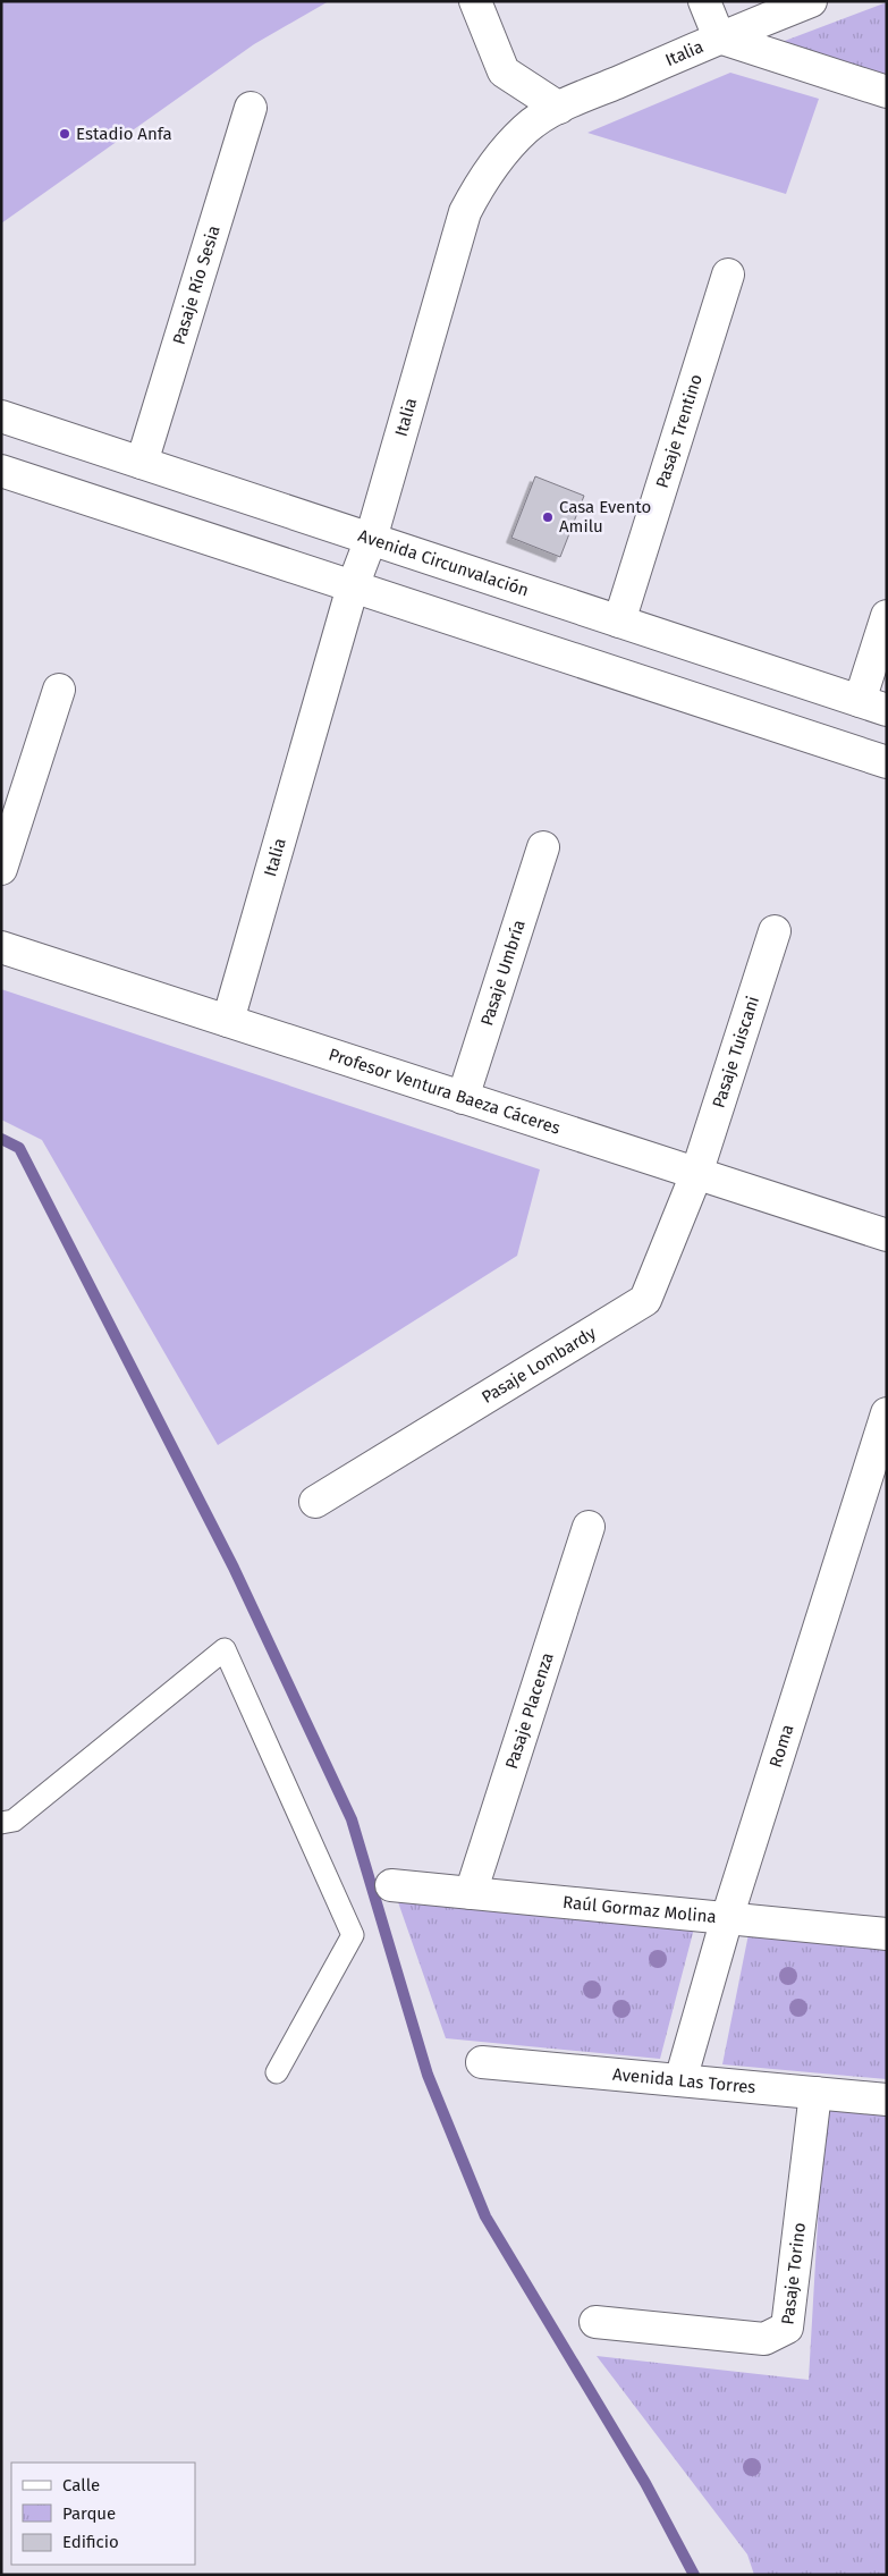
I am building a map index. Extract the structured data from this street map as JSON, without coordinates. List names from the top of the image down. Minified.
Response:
{"streets":{"street":["Italia","Pasaje Río Sesia","Pasaje Trentino","Avenida Circunvalación","Pasaje Umbría","Pasaje Tuiscani","Profesor Ventura Baeza Cáceres","Pasaje Lombardy","Pasaje Placenza","Roma","Raúl Gormaz Molina","Avenida Las Torres","Pasaje Torino"]},"crossings":[["Italia","Avenida Circunvalación"],["Italia","Profesor Ventura Baeza Cáceres"],["Pasaje Río Sesia","Avenida Circunvalación"],["Pasaje Trentino","Avenida Circunvalación"],["Pasaje Umbría","Profesor Ventura Baeza Cáceres"],["Pasaje Tuiscani","Profesor Ventura Baeza Cáceres"],["Pasaje Tuiscani","Pasaje Lombardy"],["Profesor Ventura Baeza Cáceres","Pasaje Lombardy"],["Pasaje Placenza","Raúl Gormaz Molina"],["Roma","Raúl Gormaz Molina"],["Roma","Avenida Las Torres"],["Avenida Las Torres","Pasaje Torino"]],"places":["Estadio Anfa","Casa Evento Amilu"],"legend":["Calle","Parque","Edificio"]}
